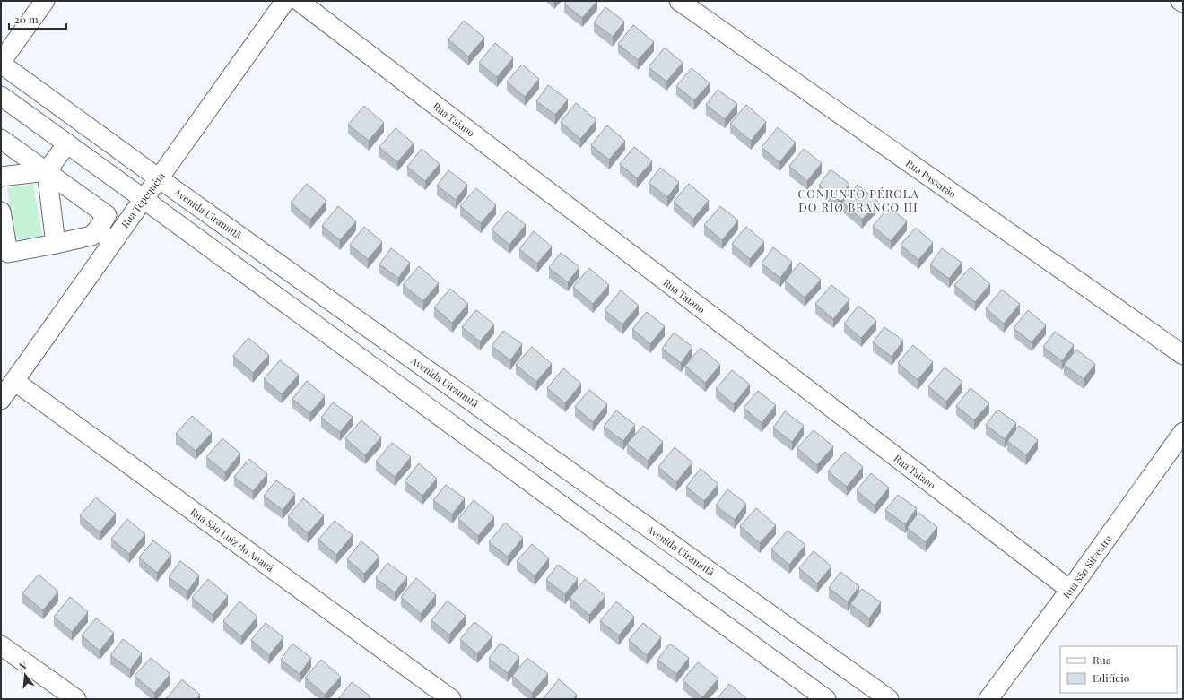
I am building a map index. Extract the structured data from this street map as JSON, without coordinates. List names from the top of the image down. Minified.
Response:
{"streets":{"street":["Rua Taiano","Rua Passarão","Rua Tepequém","Avenida Uiramutã","Rua São Luiz do Anauá","Rua São Silvestre"]},"crossings":[["Rua Taiano","Rua São Silvestre"],["Rua Tepequém","Avenida Uiramutã"],["Rua Tepequém","Rua São Luiz do Anauá"]],"districts":["CONJUNTO PÉROLA DO RIO BRANCO III"],"legend":["Rua","Edifício"],"scale_bar":"20 m","north":"top"}
